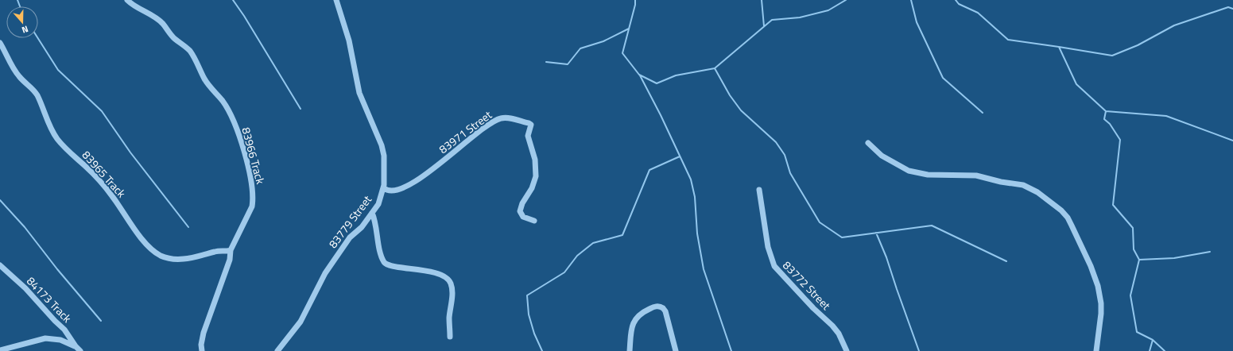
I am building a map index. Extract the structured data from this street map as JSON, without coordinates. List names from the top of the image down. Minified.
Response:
{"streets":{"street":["83971 Street","83966 Track","83965 Track","83779 Street","83772 Street","84173 Track"]},"crossings":[["83971 Street","83779 Street"],["83966 Track","83965 Track"]],"north":"bottom"}
